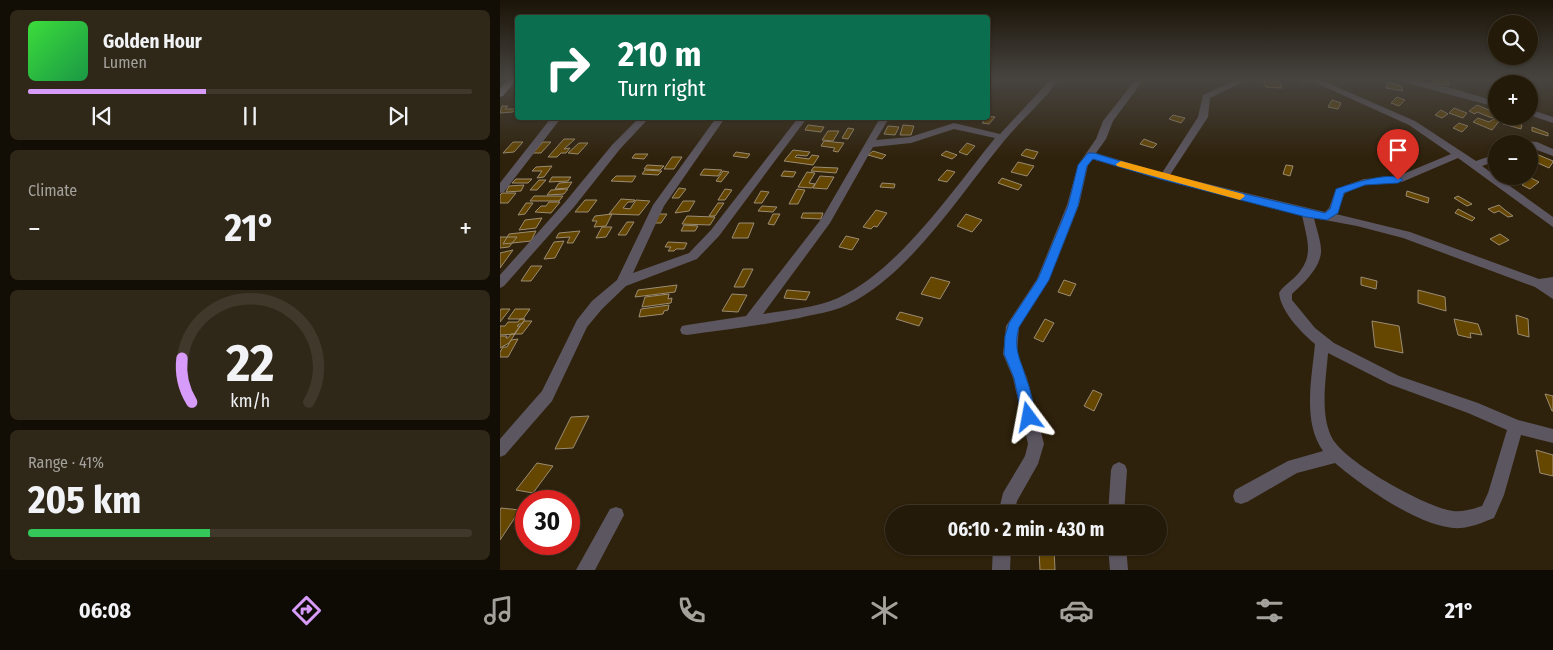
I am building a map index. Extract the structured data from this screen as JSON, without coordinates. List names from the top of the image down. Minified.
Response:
{"page":{"map_buttons":["+","−"],"turn":["210 m","Turn right"],"song":["Golden Hour","Lumen"],"tile":["Climate",["Range · 41%","205 km"]],"heat":["−","21°","+"],"limit":"30","trip":"06:10 · 2 min · 430 m","tabs":["06:08","21°"],"gauge":["22","km/h"]}}
